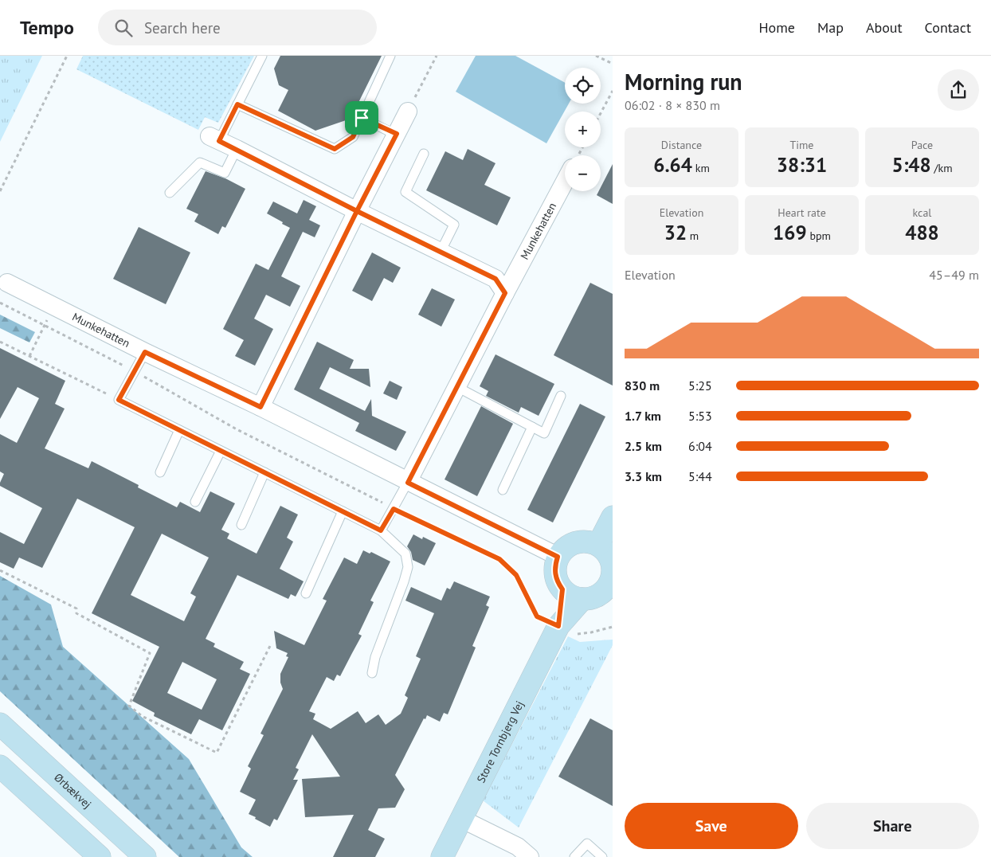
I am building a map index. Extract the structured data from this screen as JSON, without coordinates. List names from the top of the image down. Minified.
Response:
{"streets":{"street":["Munkehatten","Store Tornbjerg Vej","Ørbækvej"]},"crossings":[["Munkehatten","Store Tornbjerg Vej"]],"page":{"header":"Tempo","search":"Search here","nav":["Home","Map","About","Contact"],"heading":["Morning run","06:02 · 8 × 830 m"],"map_buttons":["+","−"],"stats":[["Distance","6.64 km"],["Time","38:31"],["Pace","5:48 /km"],["Elevation","32 m"],["Heart rate","169 bpm"],["kcal","488"]],"chart":["Elevation","45–49 m"],"list":[{"name":"830 m","note":"5:25"},{"name":"1.7 km","note":"5:53"},{"name":"2.5 km","note":"6:04"},{"name":"3.3 km","note":"5:44"}],"buttons":["Save","Share"]}}
